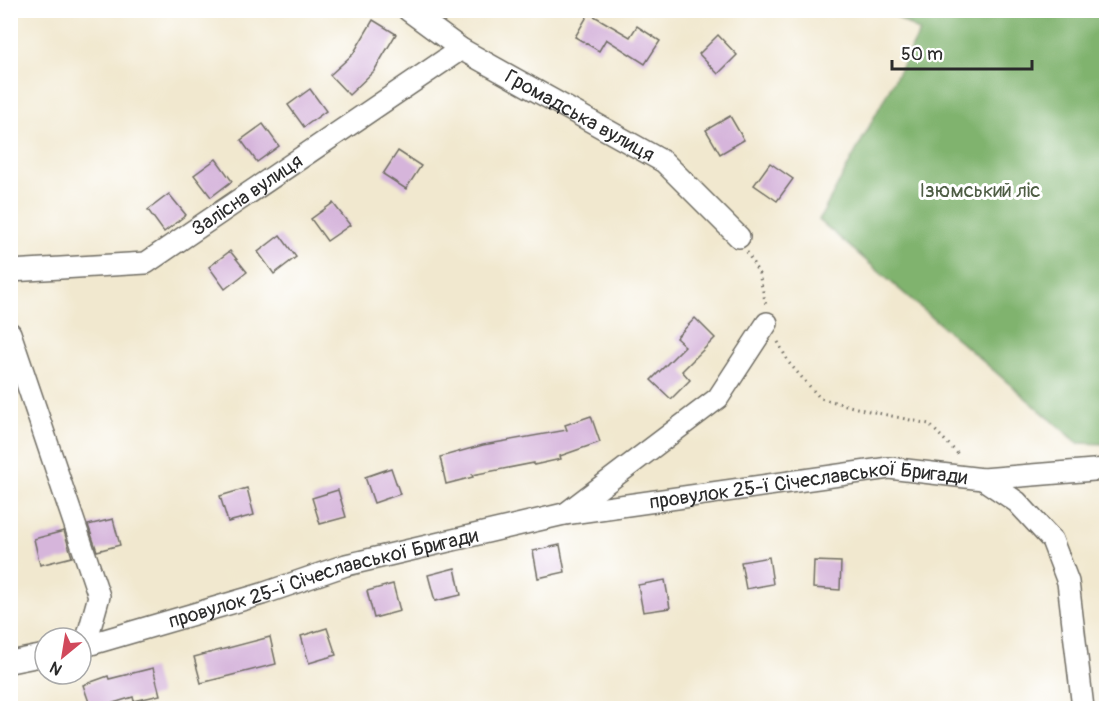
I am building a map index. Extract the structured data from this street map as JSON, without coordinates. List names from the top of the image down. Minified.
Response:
{"streets":{"street":["Громадська вулиця","Залісна вулиця","провулок 25-ї Січеславської Бригади"]},"crossings":[["Громадська вулиця","Залісна вулиця"]],"parks":["Ізюмський ліс"],"scale_bar":"50 m","north":"bottom left"}
